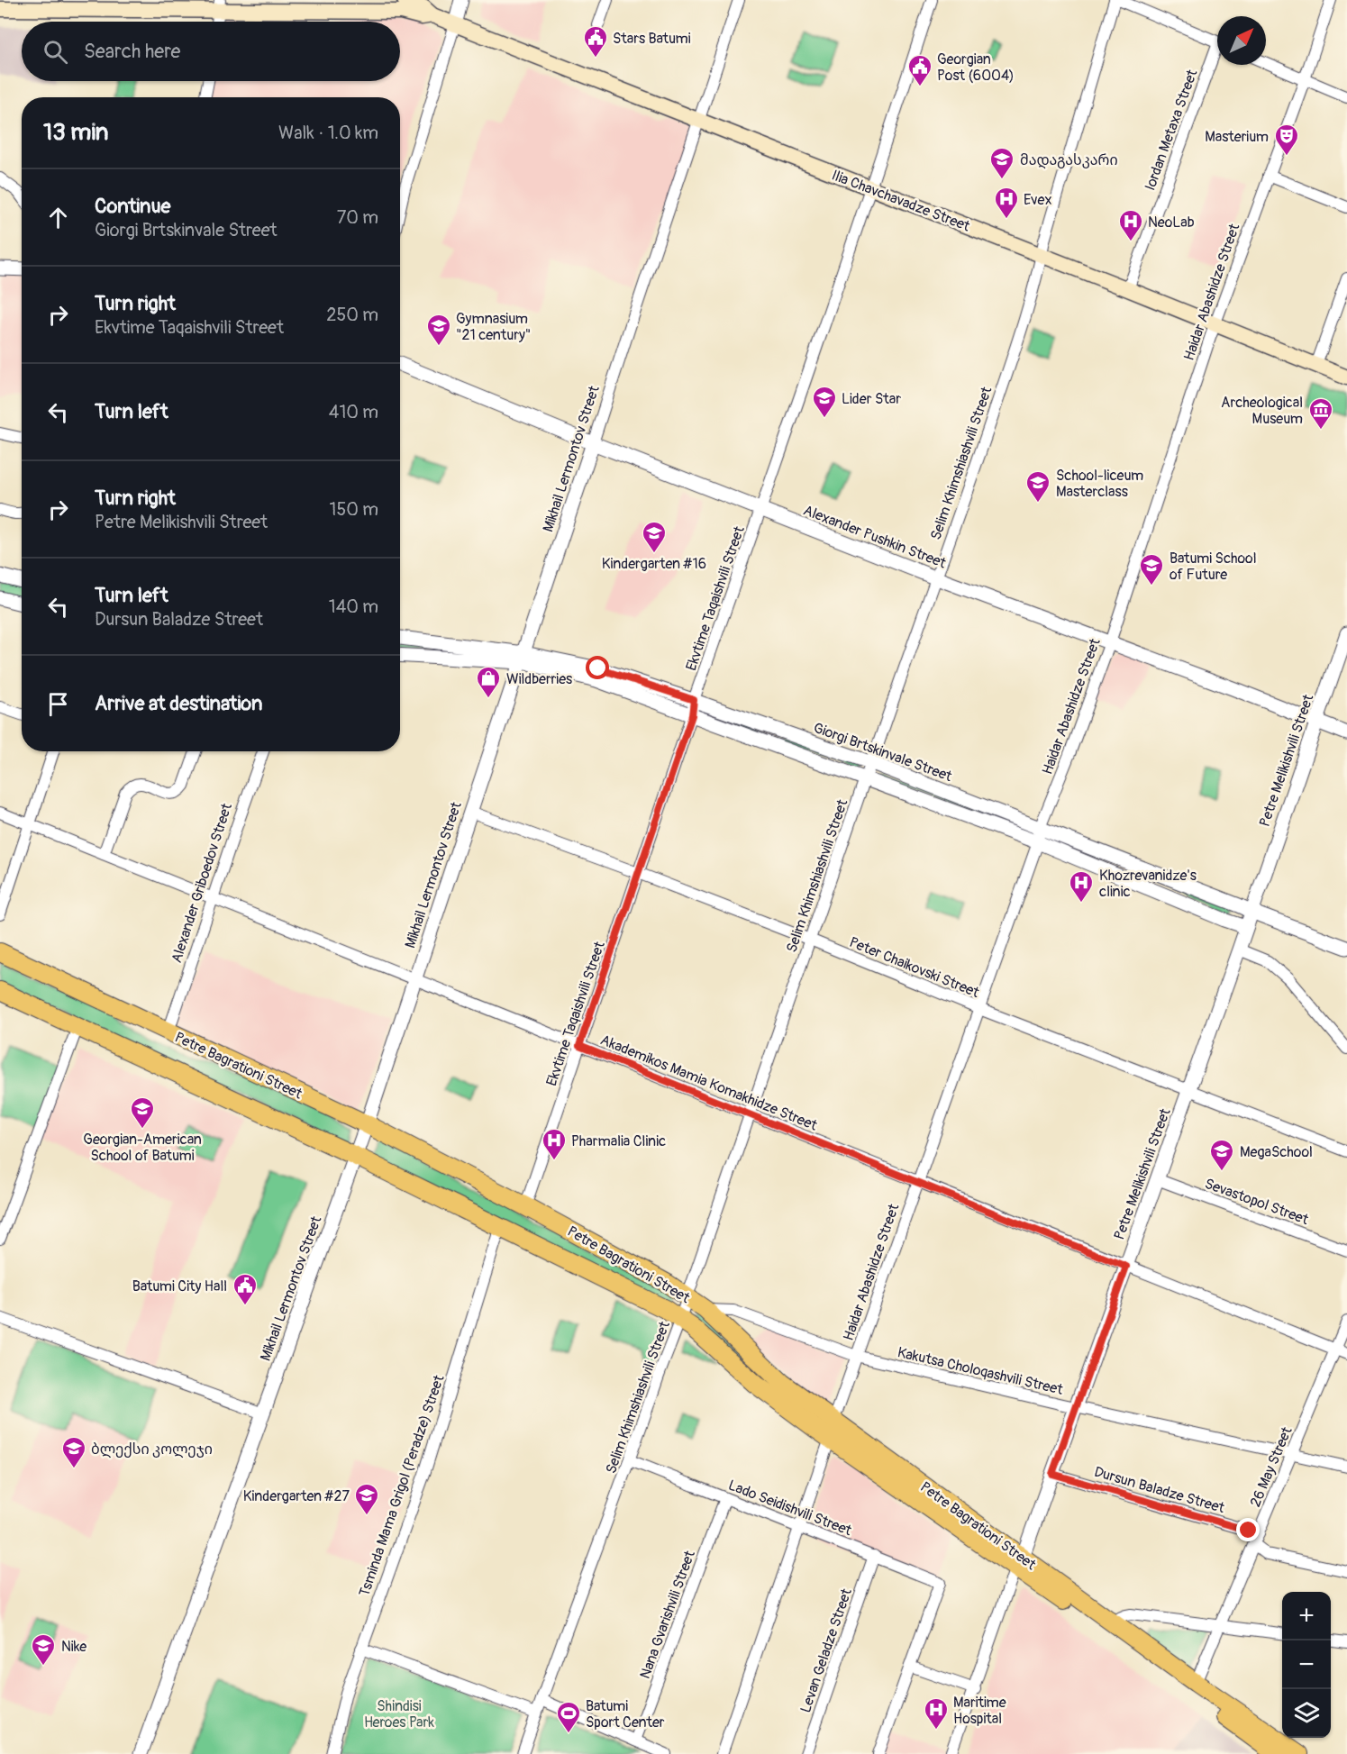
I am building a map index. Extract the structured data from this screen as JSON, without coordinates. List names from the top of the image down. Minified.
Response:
{"streets":{"main road":["Ilia Chavchavadze Street","Petre Bagrationi Street"],"street":["Iordan Metaxa Street","Haidar Abashidze Street","Mikhail Lermontov Street","Selim Khimshiashvili Street","Alexander Pushkin Street","Ekvtime Taqaishvili Street","Giorgi Brtskinvale Street","Petre Melikishvili Street","Alexander Griboedov Street","Peter Chaikovski Street","Akademikos Mamia Komakhidze Street","Sevastopol Street","Kakutsa Choloqashvili Street","26 May Street","Tsminda Mama Grigol (Peradze) Street","Dursun Baladze Street","Lado Seidishvili Street","Nana Gvarishvili Street","Levan Geladze Street"]},"crossings":[["Iordan Metaxa Street","Ilia Chavchavadze Street"],["Ilia Chavchavadze Street","Haidar Abashidze Street"],["Ilia Chavchavadze Street","Mikhail Lermontov Street"],["Ilia Chavchavadze Street","Selim Khimshiashvili Street"],["Ilia Chavchavadze Street","Ekvtime Taqaishvili Street"],["Haidar Abashidze Street","Alexander Pushkin Street"],["Haidar Abashidze Street","Giorgi Brtskinvale Street"],["Haidar Abashidze Street","Peter Chaikovski Street"],["Haidar Abashidze Street","Petre Bagrationi Street"],["Haidar Abashidze Street","Akademikos Mamia Komakhidze Street"],["Haidar Abashidze Street","Kakutsa Choloqashvili Street"],["Mikhail Lermontov Street","Alexander Pushkin Street"],["Mikhail Lermontov Street","Giorgi Brtskinvale Street"],["Mikhail Lermontov Street","Peter Chaikovski Street"],["Mikhail Lermontov Street","Petre Bagrationi Street"],["Mikhail Lermontov Street","Akademikos Mamia Komakhidze Street"],["Selim Khimshiashvili Street","Alexander Pushkin Street"],["Selim Khimshiashvili Street","Giorgi Brtskinvale Street"],["Selim Khimshiashvili Street","Peter Chaikovski Street"],["Selim Khimshiashvili Street","Petre Bagrationi Street"],["Selim Khimshiashvili Street","Akademikos Mamia Komakhidze Street"],["Selim Khimshiashvili Street","Lado Seidishvili Street"],["Alexander Pushkin Street","Ekvtime Taqaishvili Street"],["Alexander Pushkin Street","Petre Melikishvili Street"],["Ekvtime Taqaishvili Street","Giorgi Brtskinvale Street"],["Ekvtime Taqaishvili Street","Peter Chaikovski Street"],["Ekvtime Taqaishvili Street","Petre Bagrationi Street"],["Ekvtime Taqaishvili Street","Akademikos Mamia Komakhidze Street"],["Giorgi Brtskinvale Street","Petre Melikishvili Street"],["Petre Melikishvili Street","Peter Chaikovski Street"],["Petre Melikishvili Street","Petre Bagrationi Street"],["Petre Melikishvili Street","Akademikos Mamia Komakhidze Street"],["Petre Melikishvili Street","Sevastopol Street"],["Petre Melikishvili Street","Kakutsa Choloqashvili Street"],["Petre Melikishvili Street","Dursun Baladze Street"],["Alexander Griboedov Street","Petre Bagrationi Street"],["Alexander Griboedov Street","Akademikos Mamia Komakhidze Street"],["Petre Bagrationi Street","Kakutsa Choloqashvili Street"],["Petre Bagrationi Street","26 May Street"],["Petre Bagrationi Street","Tsminda Mama Grigol (Peradze) Street"],["Akademikos Mamia Komakhidze Street","26 May Street"],["Kakutsa Choloqashvili Street","26 May Street"],["26 May Street","Dursun Baladze Street"],["Lado Seidishvili Street","Nana Gvarishvili Street"],["Lado Seidishvili Street","Levan Geladze Street"]],"parks":["Shindisi Heroes Park"],"places":{"public building":["Stars Batumi","Georgian Post (6004)","Batumi City Hall"],"theatre":["Masterium"],"school or university":["მადაგასკარი","Gymnasium \"21 century\"","Lider Star","School-liceum Masterclass","Kindergarten #16","Batumi School of Future","Georgian-American School of Batumi","MegaSchool","ბლექსი კოლეჯი","Kindergarten #27","Nike"],"hospital":["Evex","NeoLab","Khozrevanidze's clinic","Pharmalia Clinic","Maritime Hospital"],"museum":["Archeological Museum"],"shop":["Wildberries"],"sports":["Batumi Sport Center"]},"north":"top right","page":{"search":"Search here","heading":["13 min","Walk · 1.0 km"],"list":[["Continue","Giorgi Brtskinvale Street","70 m"],["Turn right","Ekvtime Taqaishvili Street","250 m"],["Turn left","410 m"],["Turn right","Petre Melikishvili Street","150 m"],["Turn left","Dursun Baladze Street","140 m"],"Arrive at destination"],"map_buttons":["+","−"]}}
